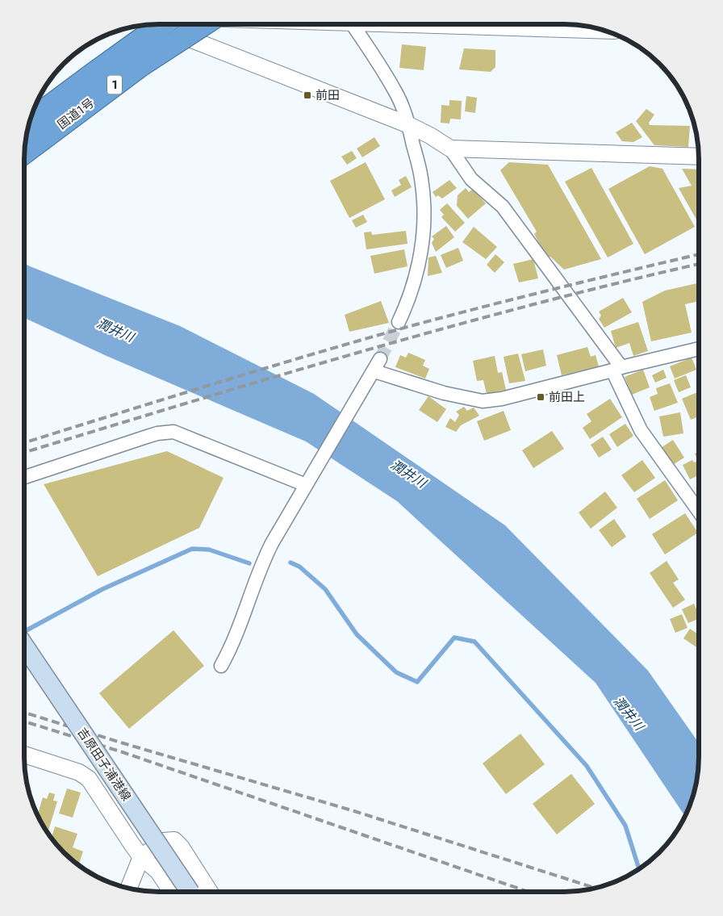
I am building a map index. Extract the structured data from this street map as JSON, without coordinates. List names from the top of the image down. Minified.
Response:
{"streets":{"highway":["1","国道1号"],"main road":["吉原田子浦港線"]},"water":["潤井川"],"places":{"transit":["前田","前田上"]}}
